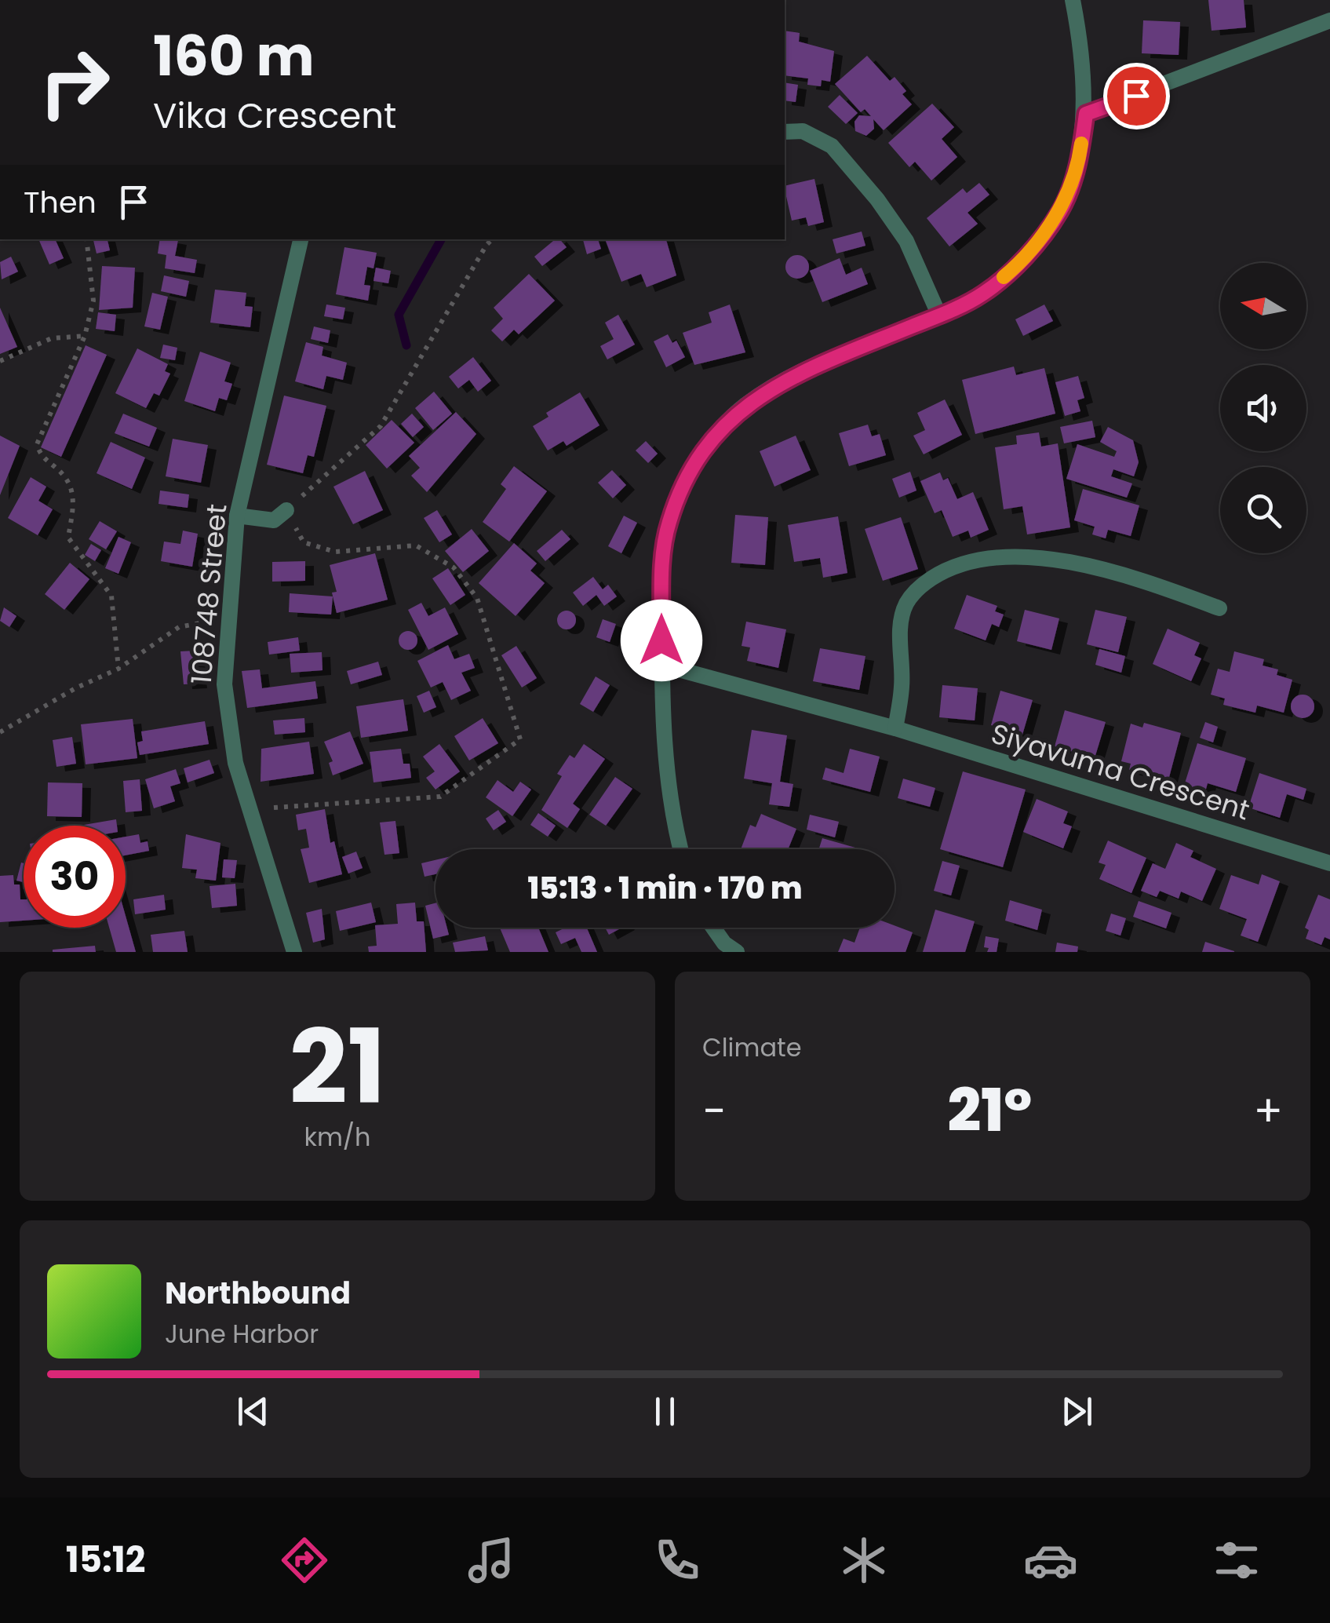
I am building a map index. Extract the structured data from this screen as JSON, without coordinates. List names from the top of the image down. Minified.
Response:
{"streets":{"street":["108748 Street","Siyavuma Crescent"]},"north":"left","page":{"turn":["160 m","Vika Crescent"],"then":"Then","limit":"30","trip":"15:13 · 1 min · 170 m","tile":[["21","km/h"],"Climate"],"heat":["−","21°","+"],"song":["Northbound","June Harbor"],"tabs":"15:12"}}
